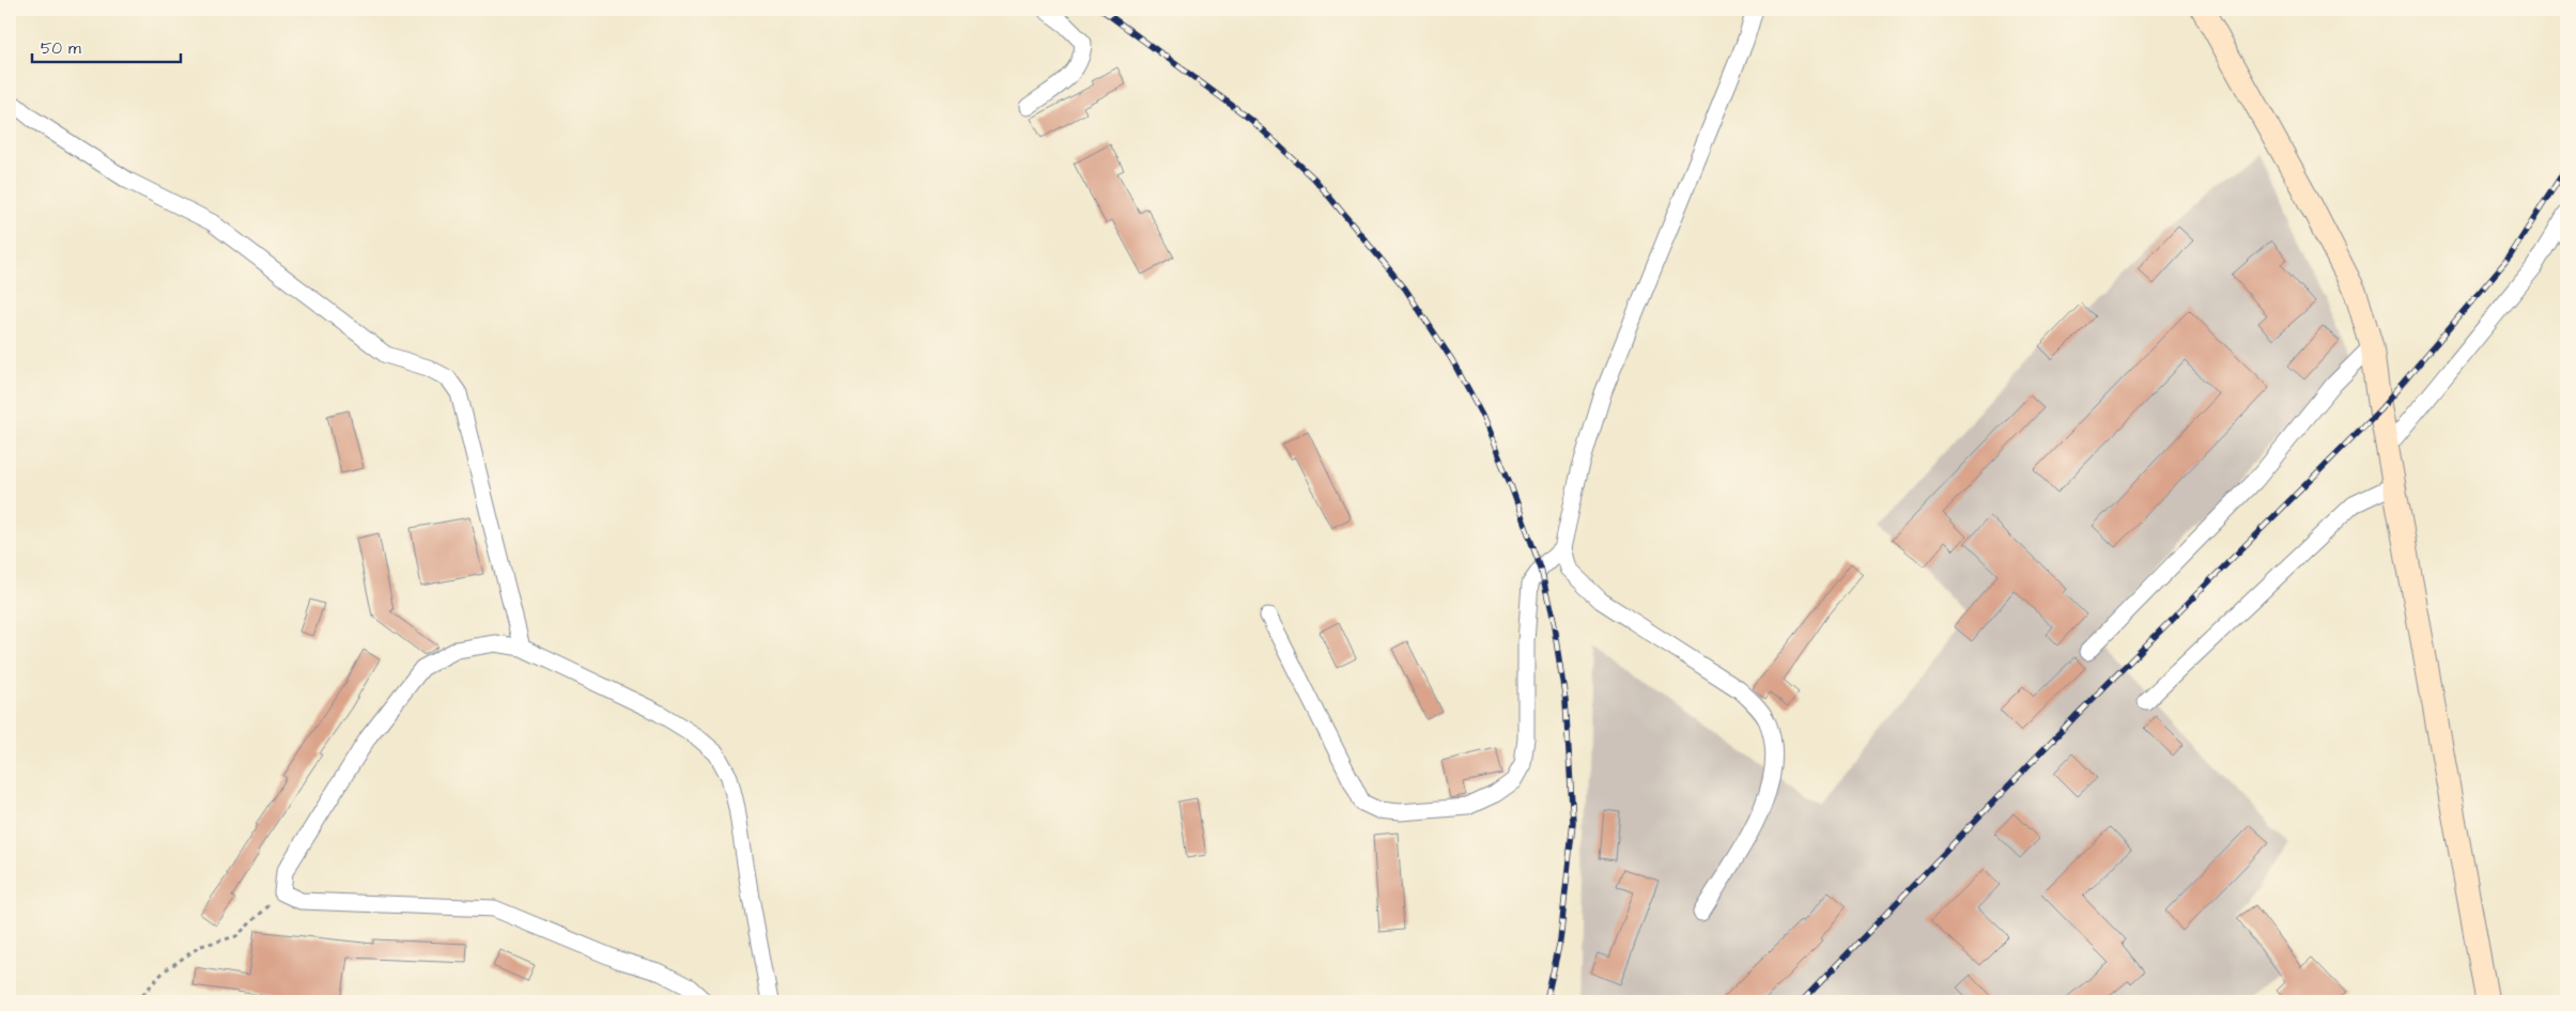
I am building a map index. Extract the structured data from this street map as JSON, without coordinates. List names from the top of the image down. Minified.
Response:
{"scale_bar":"50 m"}
